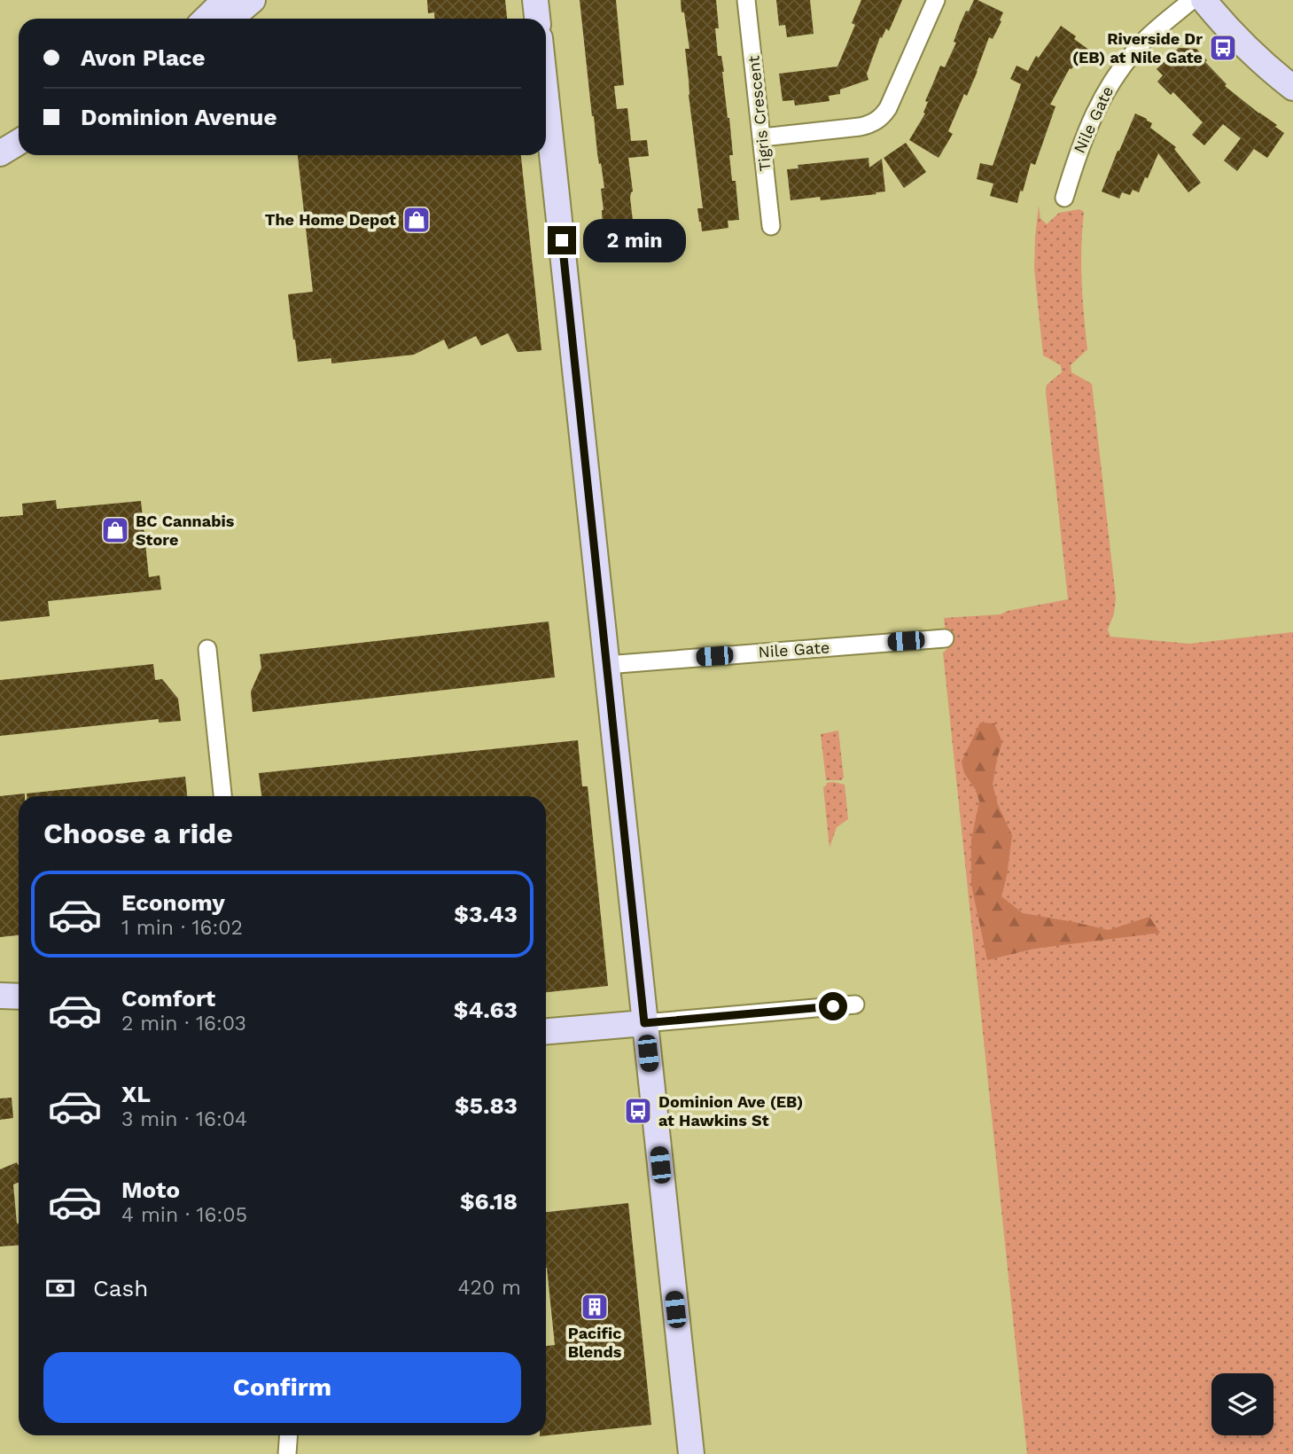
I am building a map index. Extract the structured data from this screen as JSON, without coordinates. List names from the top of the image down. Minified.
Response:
{"streets":{"street":["Tigris Crescent","Nile Gate"]},"places":{"bus stop":["Riverside Dr (EB) at Nile Gate","Dominion Ave (EB) at Hawkins St"],"shop":["The Home Depot","BC Cannabis Store"],"building":["Pacific Blends"]},"page":{"banner":["Avon Place","Dominion Avenue"],"bubble":"2 min","heading":"Choose a ride","list":[{"name":"Economy","note":"1 min · 16:02","value":"$3.43"},{"name":"Comfort","note":"2 min · 16:03","value":"$4.63"},{"name":"XL","note":"3 min · 16:04","value":"$5.83"},{"name":"Moto","note":"4 min · 16:05","value":"$6.18"}],"pay":["Cash","420 m"],"buttons":"Confirm"}}
